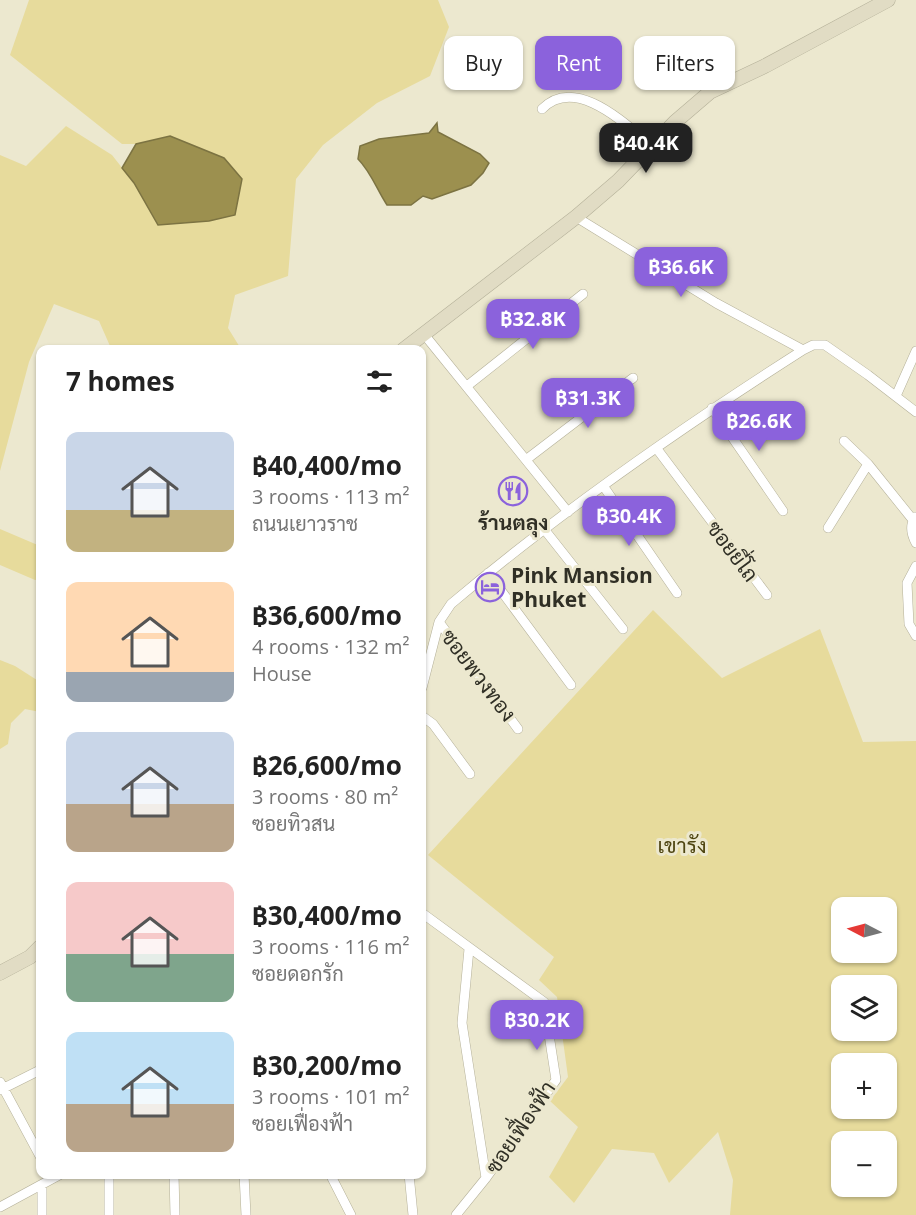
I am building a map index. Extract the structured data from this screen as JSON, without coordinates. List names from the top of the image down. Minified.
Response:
{"streets":{"street":["ซอยยี่โถ","ซอยพวงทอง","ซอยเฟื่องฟ้า"]},"parks":["เขารัง"],"places":{"restaurant":["ร้านตลุง"],"hotel":["Pink Mansion Phuket"]},"north":"left","page":{"chip":["Buy","Rent","Filters"],"price":["฿40.4K","฿36.6K","฿32.8K","฿31.3K","฿26.6K","฿30.4K","฿30.2K"],"heading":"7 homes","list":[{"name":"฿40,400/mo","note":"3 rooms · 113 m² · ถนนเยาวราช"},{"name":"฿36,600/mo","note":"4 rooms · 132 m² · House"},{"name":"฿26,600/mo","note":"3 rooms · 80 m² · ซอยทิวสน"},{"name":"฿30,400/mo","note":"3 rooms · 116 m² · ซอยดอกรัก"},{"name":"฿30,200/mo","note":"3 rooms · 101 m² · ซอยเฟื่องฟ้า"}],"map_buttons":["+","−"]}}
